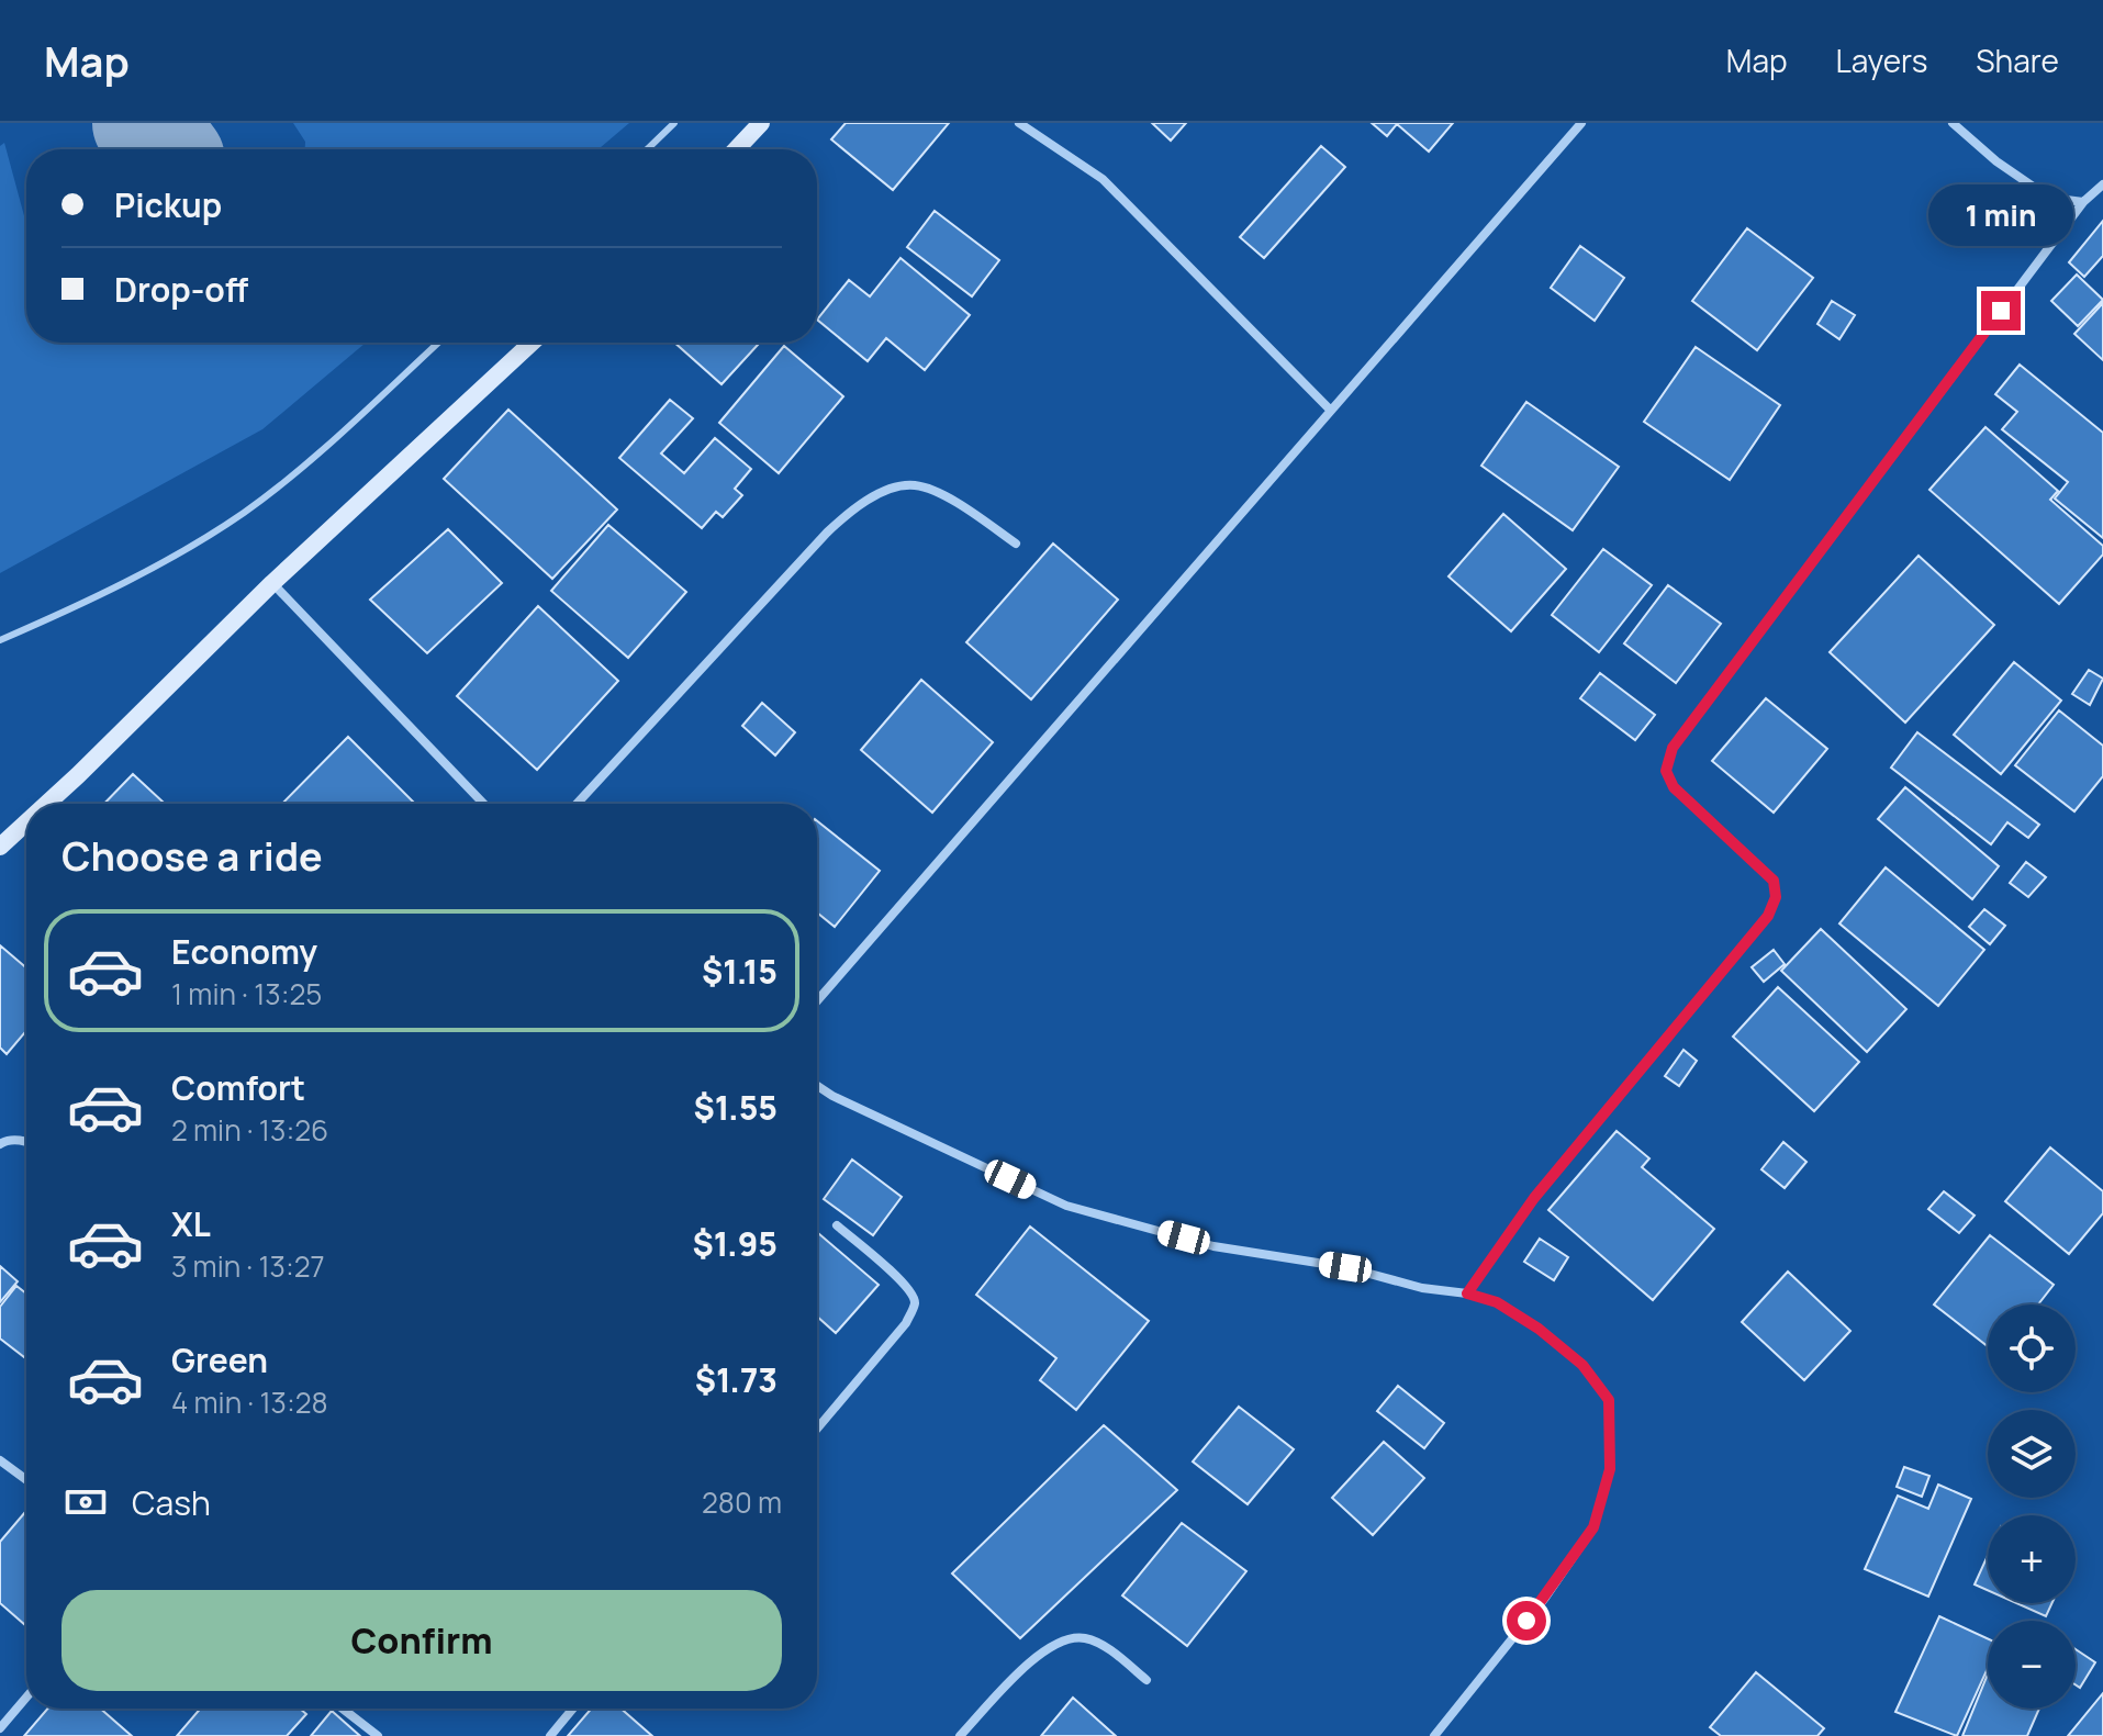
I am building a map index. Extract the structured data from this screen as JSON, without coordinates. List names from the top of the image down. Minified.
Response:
{"page":{"header":"Map","nav":["Map","Layers","Share"],"banner":["Pickup","Drop-off"],"bubble":"1 min","heading":"Choose a ride","list":[{"name":"Economy","note":"1 min · 13:25","value":"$1.15"},{"name":"Comfort","note":"2 min · 13:26","value":"$1.55"},{"name":"XL","note":"3 min · 13:27","value":"$1.95"},{"name":"Green","note":"4 min · 13:28","value":"$1.73"}],"map_buttons":["+","−"],"pay":["Cash","280 m"],"buttons":"Confirm"}}
